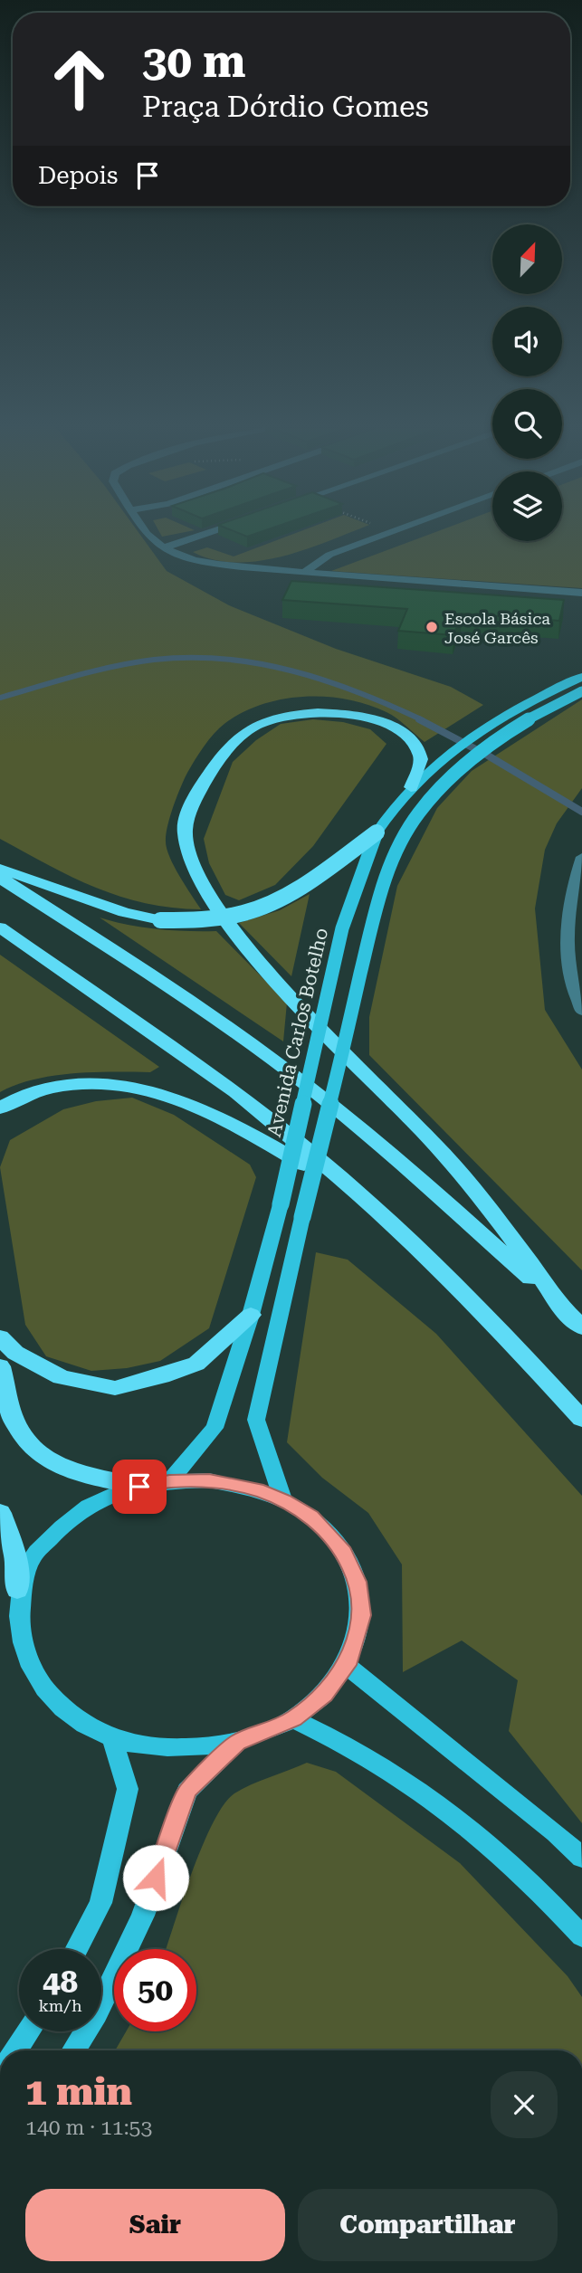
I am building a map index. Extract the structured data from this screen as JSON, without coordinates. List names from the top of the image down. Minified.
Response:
{"streets":{"main road":["Avenida Carlos Botelho"]},"places":["Escola Básica José Garcês"],"north":"top right","page":{"turn":["30 m","Praça Dórdio Gomes"],"then":"Depois","speed":"48 km/h","limit":"50","heading":["1 min","140 m · 11:53"],"buttons":["Sair","Compartilhar"]}}
